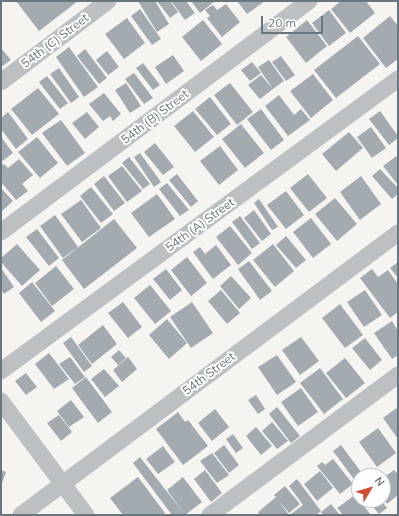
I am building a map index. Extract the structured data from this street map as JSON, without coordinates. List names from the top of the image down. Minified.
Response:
{"streets":{"street":["54th (C) Street","54th (B) Street","54th (A) Street","54th Street"]},"scale_bar":"20 m","north":"top right"}
